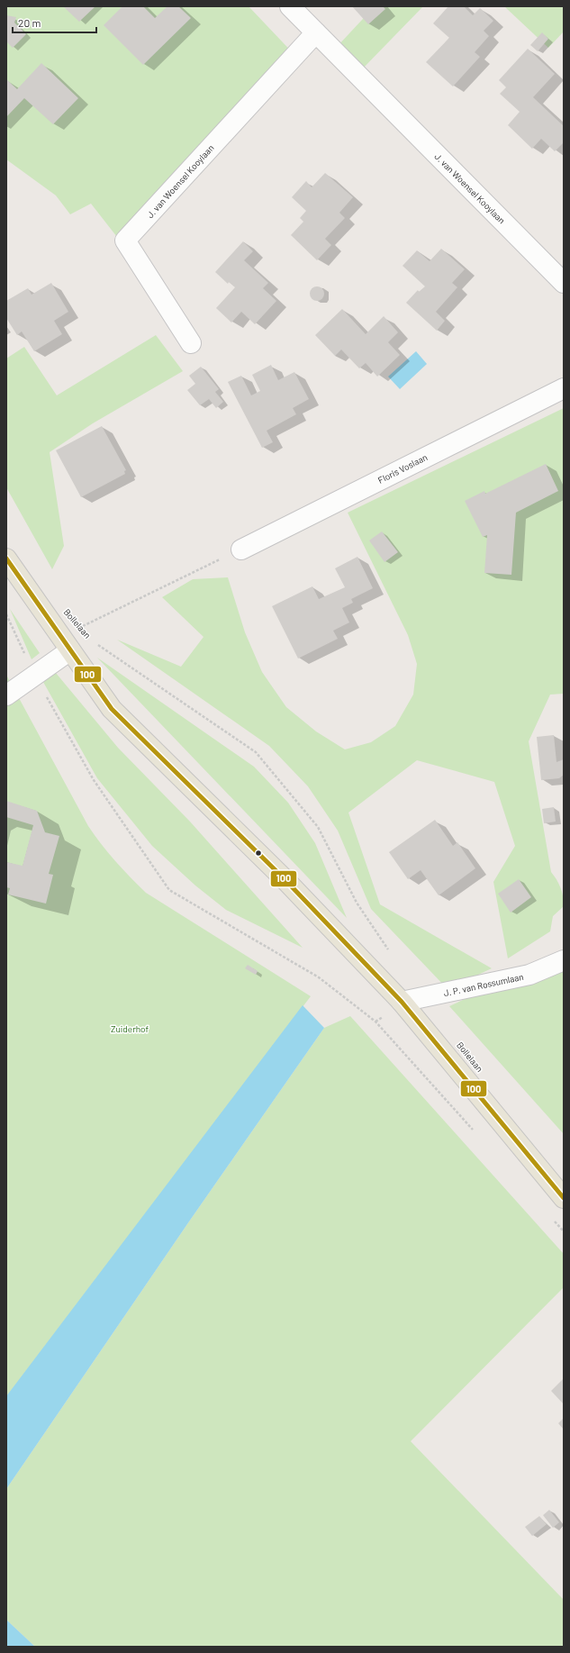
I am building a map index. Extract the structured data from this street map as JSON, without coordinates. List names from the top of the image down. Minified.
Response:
{"streets":{"main road":["Bollelaan"],"street":["J. van Woensel Kooylaan","Floris Voslaan","J. P. van Rossumlaan"]},"crossings":[["Bollelaan","J. P. van Rossumlaan"]],"parks":["Zuiderhof"],"lines":["transit line 100"],"scale_bar":"20 m"}
